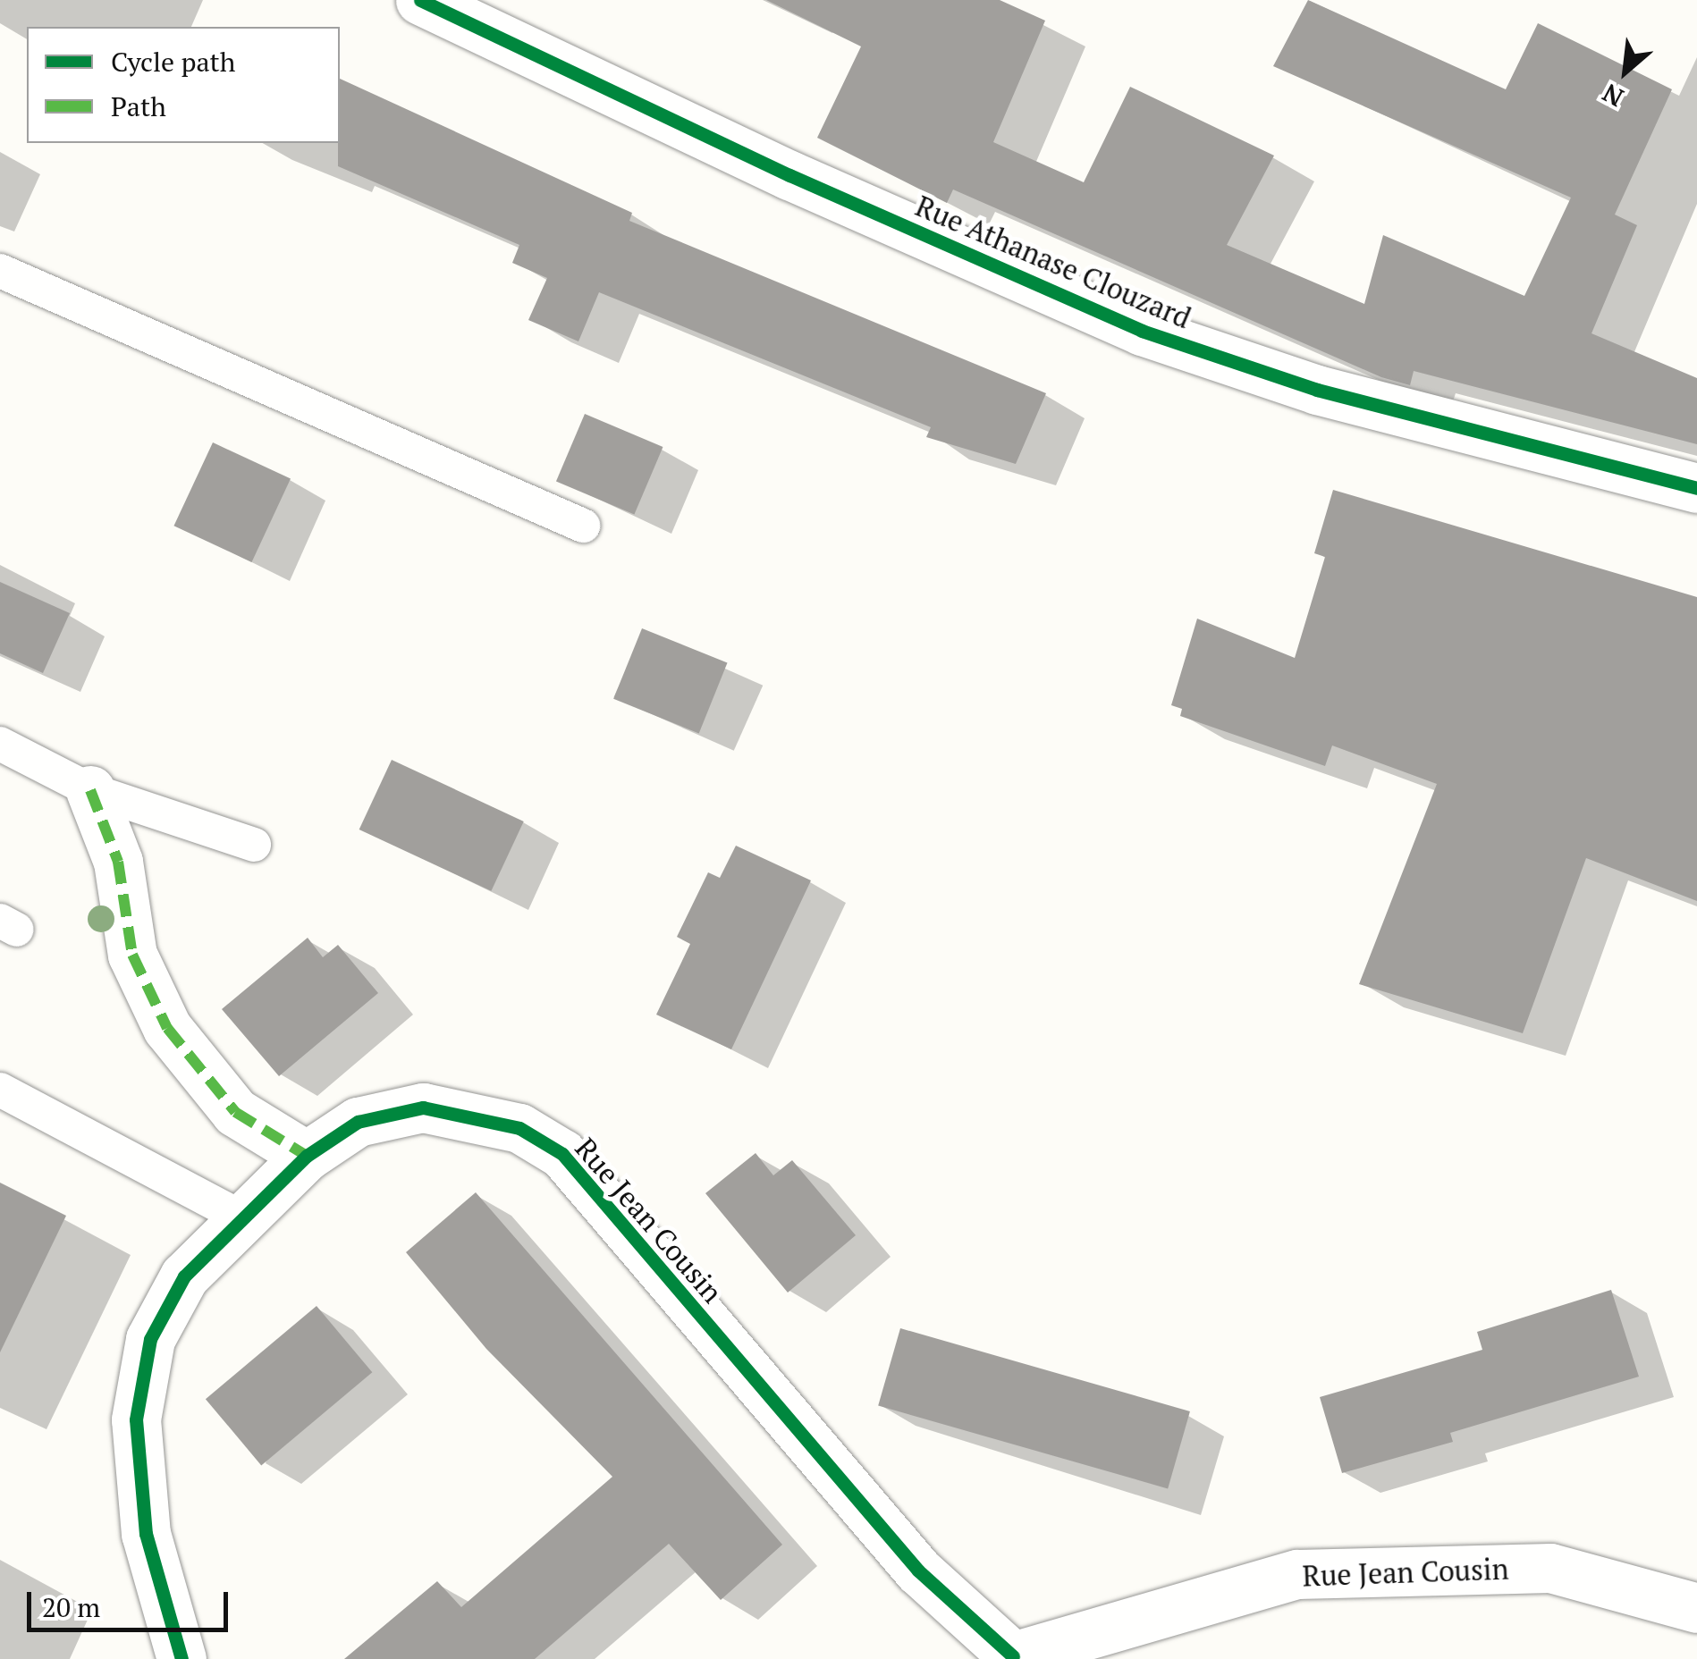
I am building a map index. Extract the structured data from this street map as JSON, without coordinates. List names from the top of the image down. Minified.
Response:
{"streets":{"street":["Rue Athanase Clouzard","Rue Jean Cousin"]},"legend":["Cycle path","Path"],"scale_bar":"20 m","north":"bottom left"}
